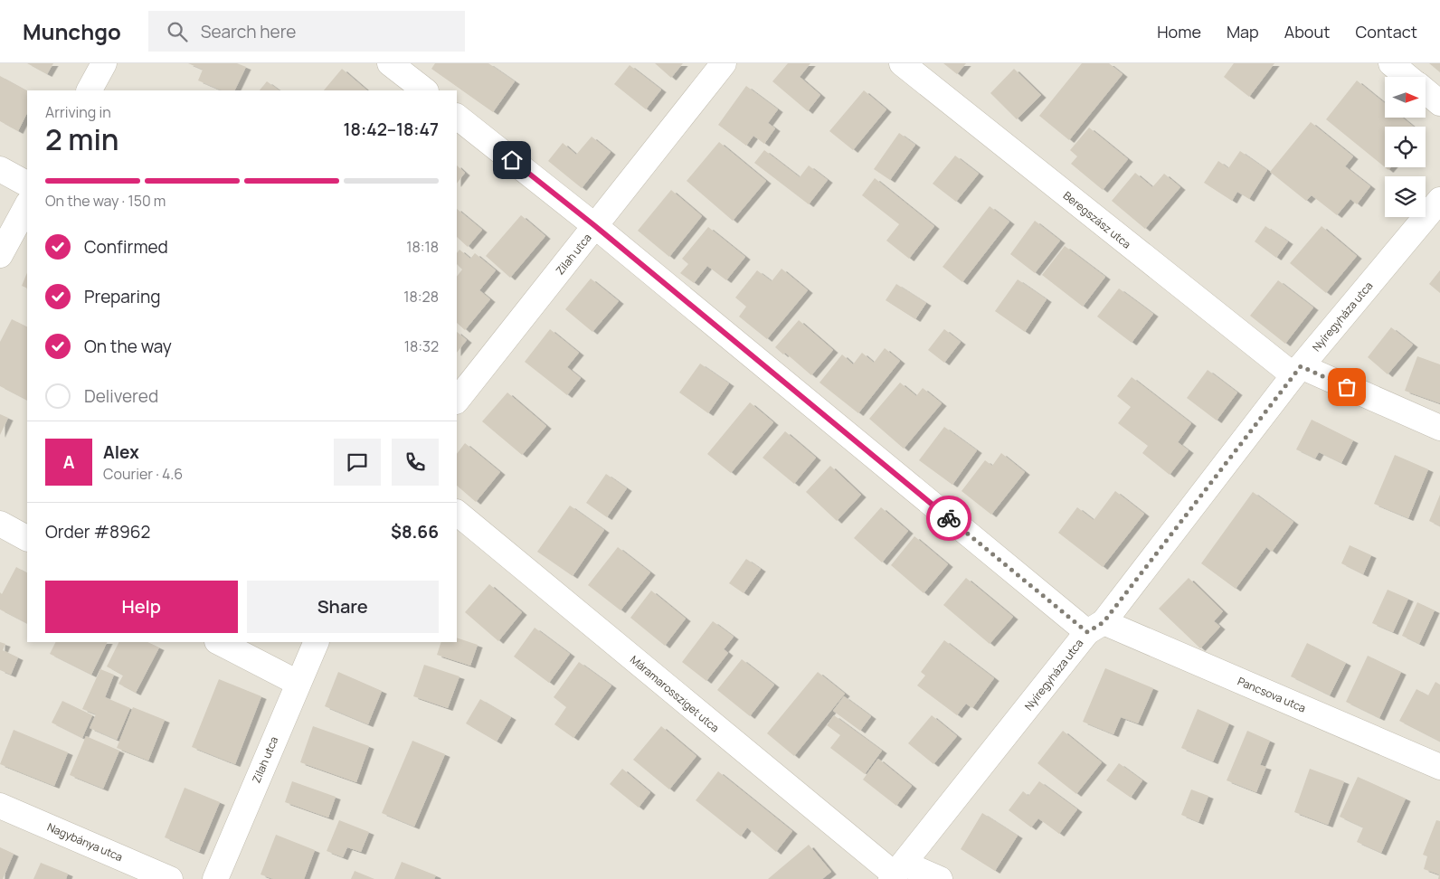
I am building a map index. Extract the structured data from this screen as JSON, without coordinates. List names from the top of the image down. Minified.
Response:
{"streets":{"street":["Beregszász utca","Zilah utca","Nyíregyháza utca","Máramarossziget utca","Pancsova utca","Nagybánya utca"]},"crossings":[["Beregszász utca","Nyíregyháza utca"],["Zilah utca","Pancsova utca"],["Nyíregyháza utca","Máramarossziget utca"],["Nyíregyháza utca","Pancsova utca"]],"north":"right","page":{"header":"Munchgo","search":"Search here","nav":["Home","Map","About","Contact"],"heading":["2 min","Arriving in","18:42–18:47"],"panel":["Alex","Courier · 4.6","Order #8962","$8.66"],"bar":"On the way · 150 m","list":[["Confirmed","18:18"],["Preparing","18:28"],["On the way","18:32"],"Delivered"],"round":"A","buttons":["Help","Share"]}}
